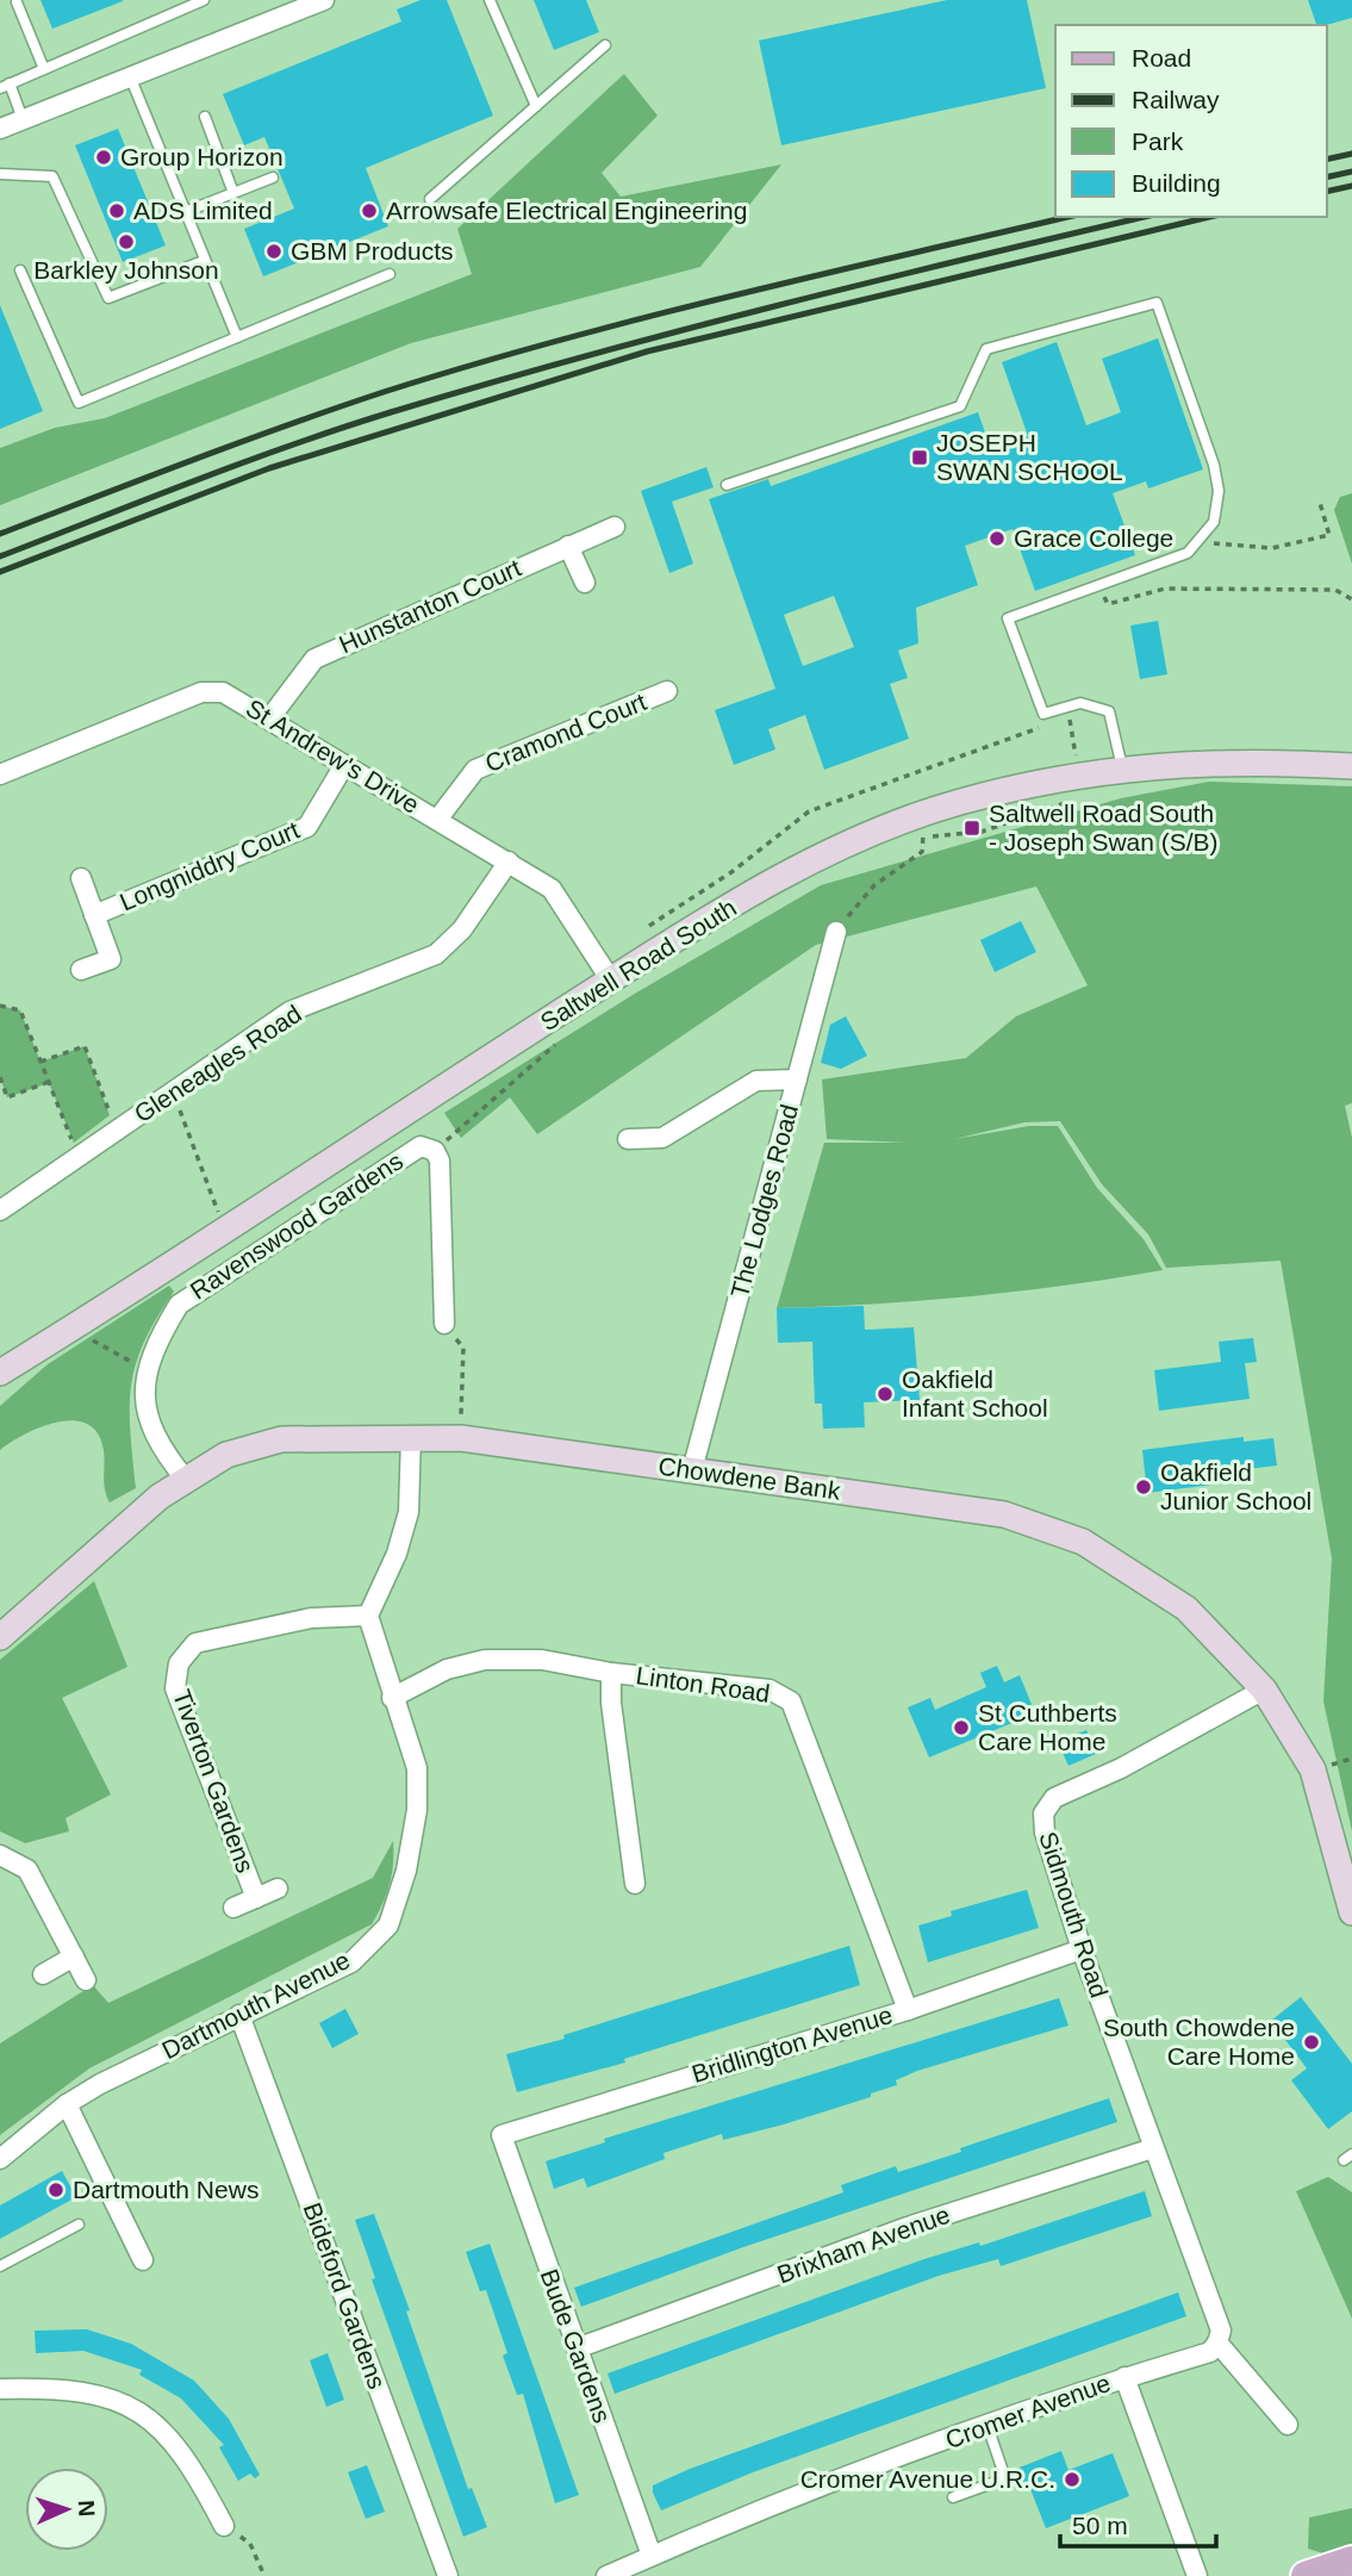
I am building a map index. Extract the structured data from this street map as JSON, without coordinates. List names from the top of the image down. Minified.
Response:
{"streets":{"street":["Hunstanton Court","Cramond Court","St Andrew's Drive","Longniddry Court","Saltwell Road South","Gleneagles Road","The Lodges Road","Ravenswood Gardens","Chowdene Bank","Linton Road","Tiverton Gardens","Sidmouth Road","Dartmouth Avenue","Bridlington Avenue","Brixham Avenue","Bideford Gardens","Bude Gardens","Cromer Avenue"]},"crossings":[["Hunstanton Court","St Andrew's Drive"],["Cramond Court","St Andrew's Drive"],["St Andrew's Drive","Longniddry Court"],["St Andrew's Drive","Saltwell Road South"],["St Andrew's Drive","Gleneagles Road"],["The Lodges Road","Chowdene Bank"],["Ravenswood Gardens","Chowdene Bank"],["Chowdene Bank","Sidmouth Road"],["Linton Road","Dartmouth Avenue"],["Linton Road","Bridlington Avenue"],["Tiverton Gardens","Dartmouth Avenue"],["Sidmouth Road","Bridlington Avenue"],["Sidmouth Road","Brixham Avenue"],["Sidmouth Road","Cromer Avenue"],["Dartmouth Avenue","Bideford Gardens"],["Bridlington Avenue","Bude Gardens"],["Brixham Avenue","Bude Gardens"],["Bude Gardens","Cromer Avenue"]],"places":{"other":["Group Horizon","ADS Limited","Arrowsafe Electrical Engineering","Barkley Johnson","GBM Products","Grace College","Oakfield Infant School","Oakfield Junior School","St Cuthberts Care Home","South Chowdene Care Home","Dartmouth News","Cromer Avenue U.R.C."],"transit":["JOSEPH SWAN SCHOOL","Saltwell Road South - Joseph Swan (S/B)"]},"legend":["Road","Railway","Park","Building"],"scale_bar":"50 m","north":"right"}
